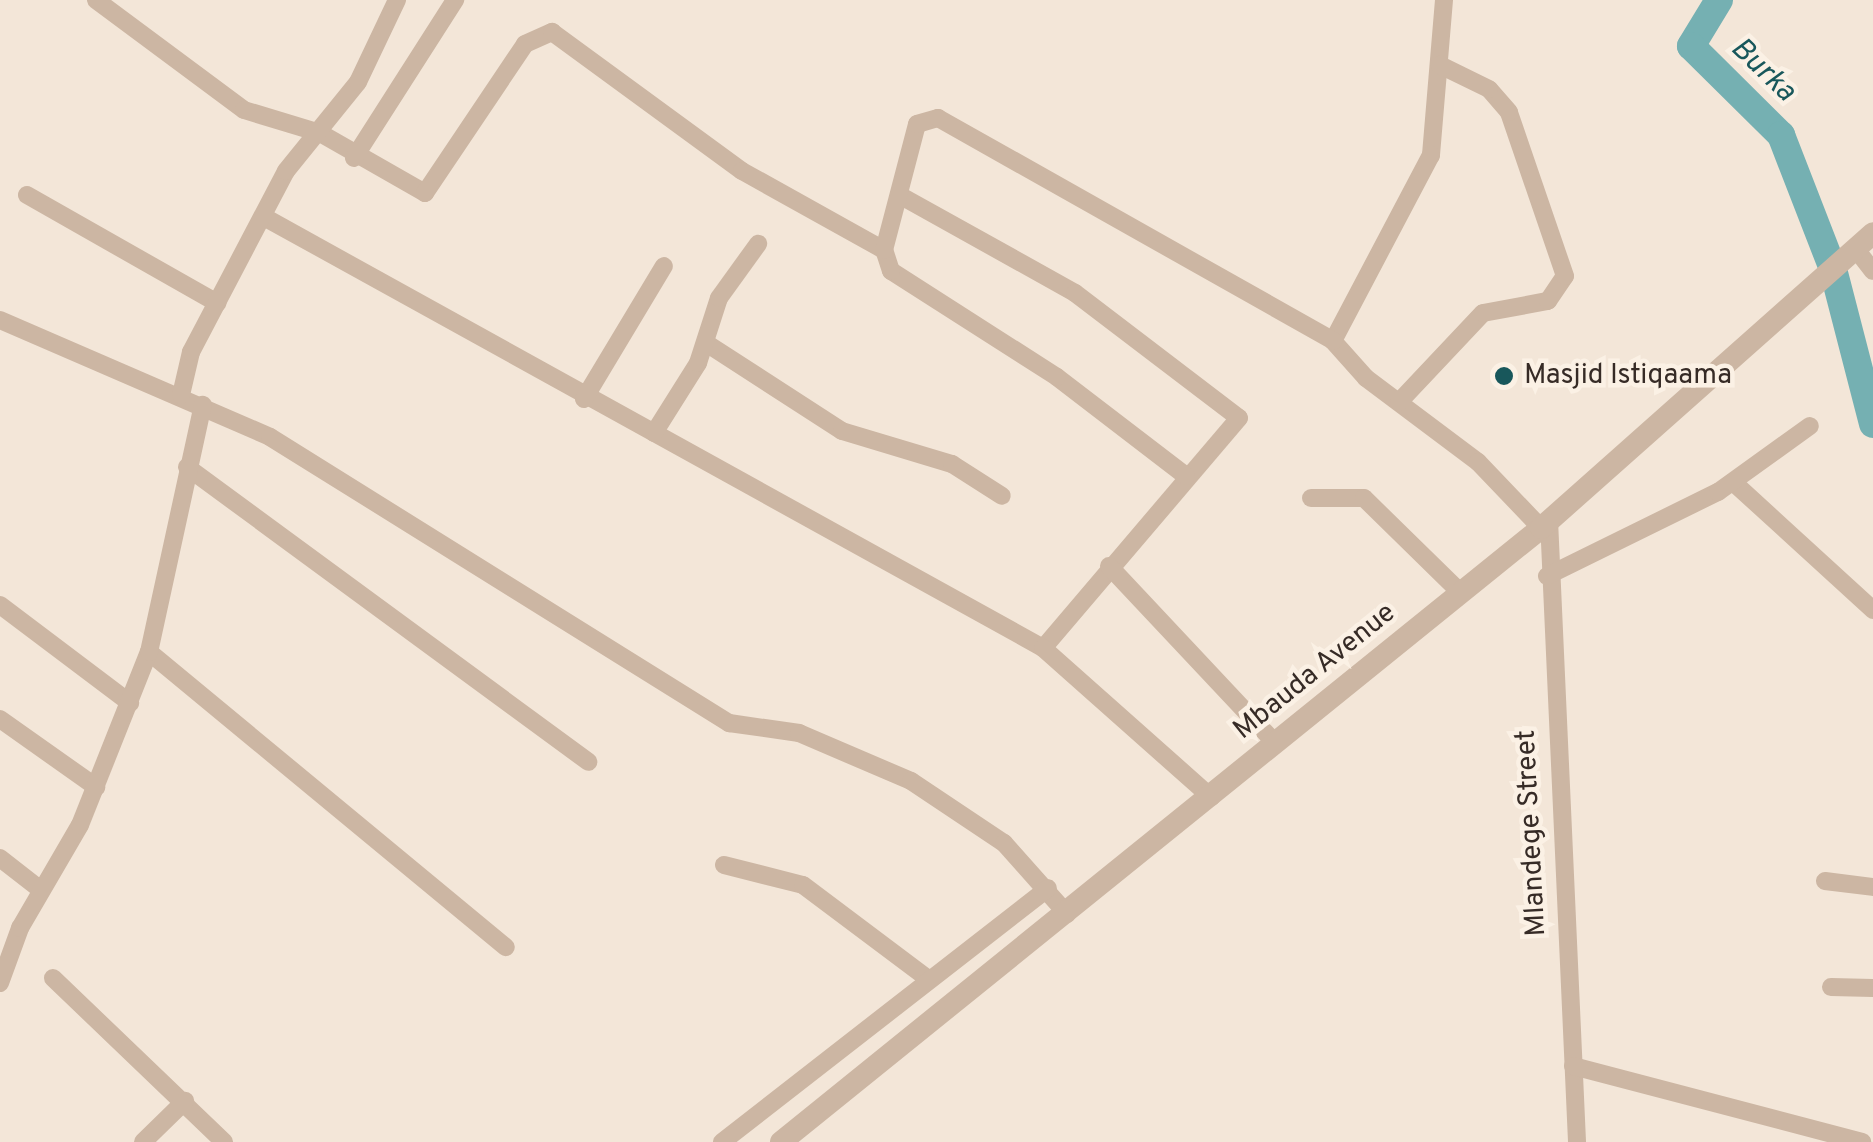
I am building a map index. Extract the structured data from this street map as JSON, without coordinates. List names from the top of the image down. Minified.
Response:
{"streets":{"street":["Mbauda Avenue","Mlandege Street"]},"crossings":[["Mbauda Avenue","Mlandege Street"]],"water":["Burka"],"places":["Masjid Istiqaama"]}
